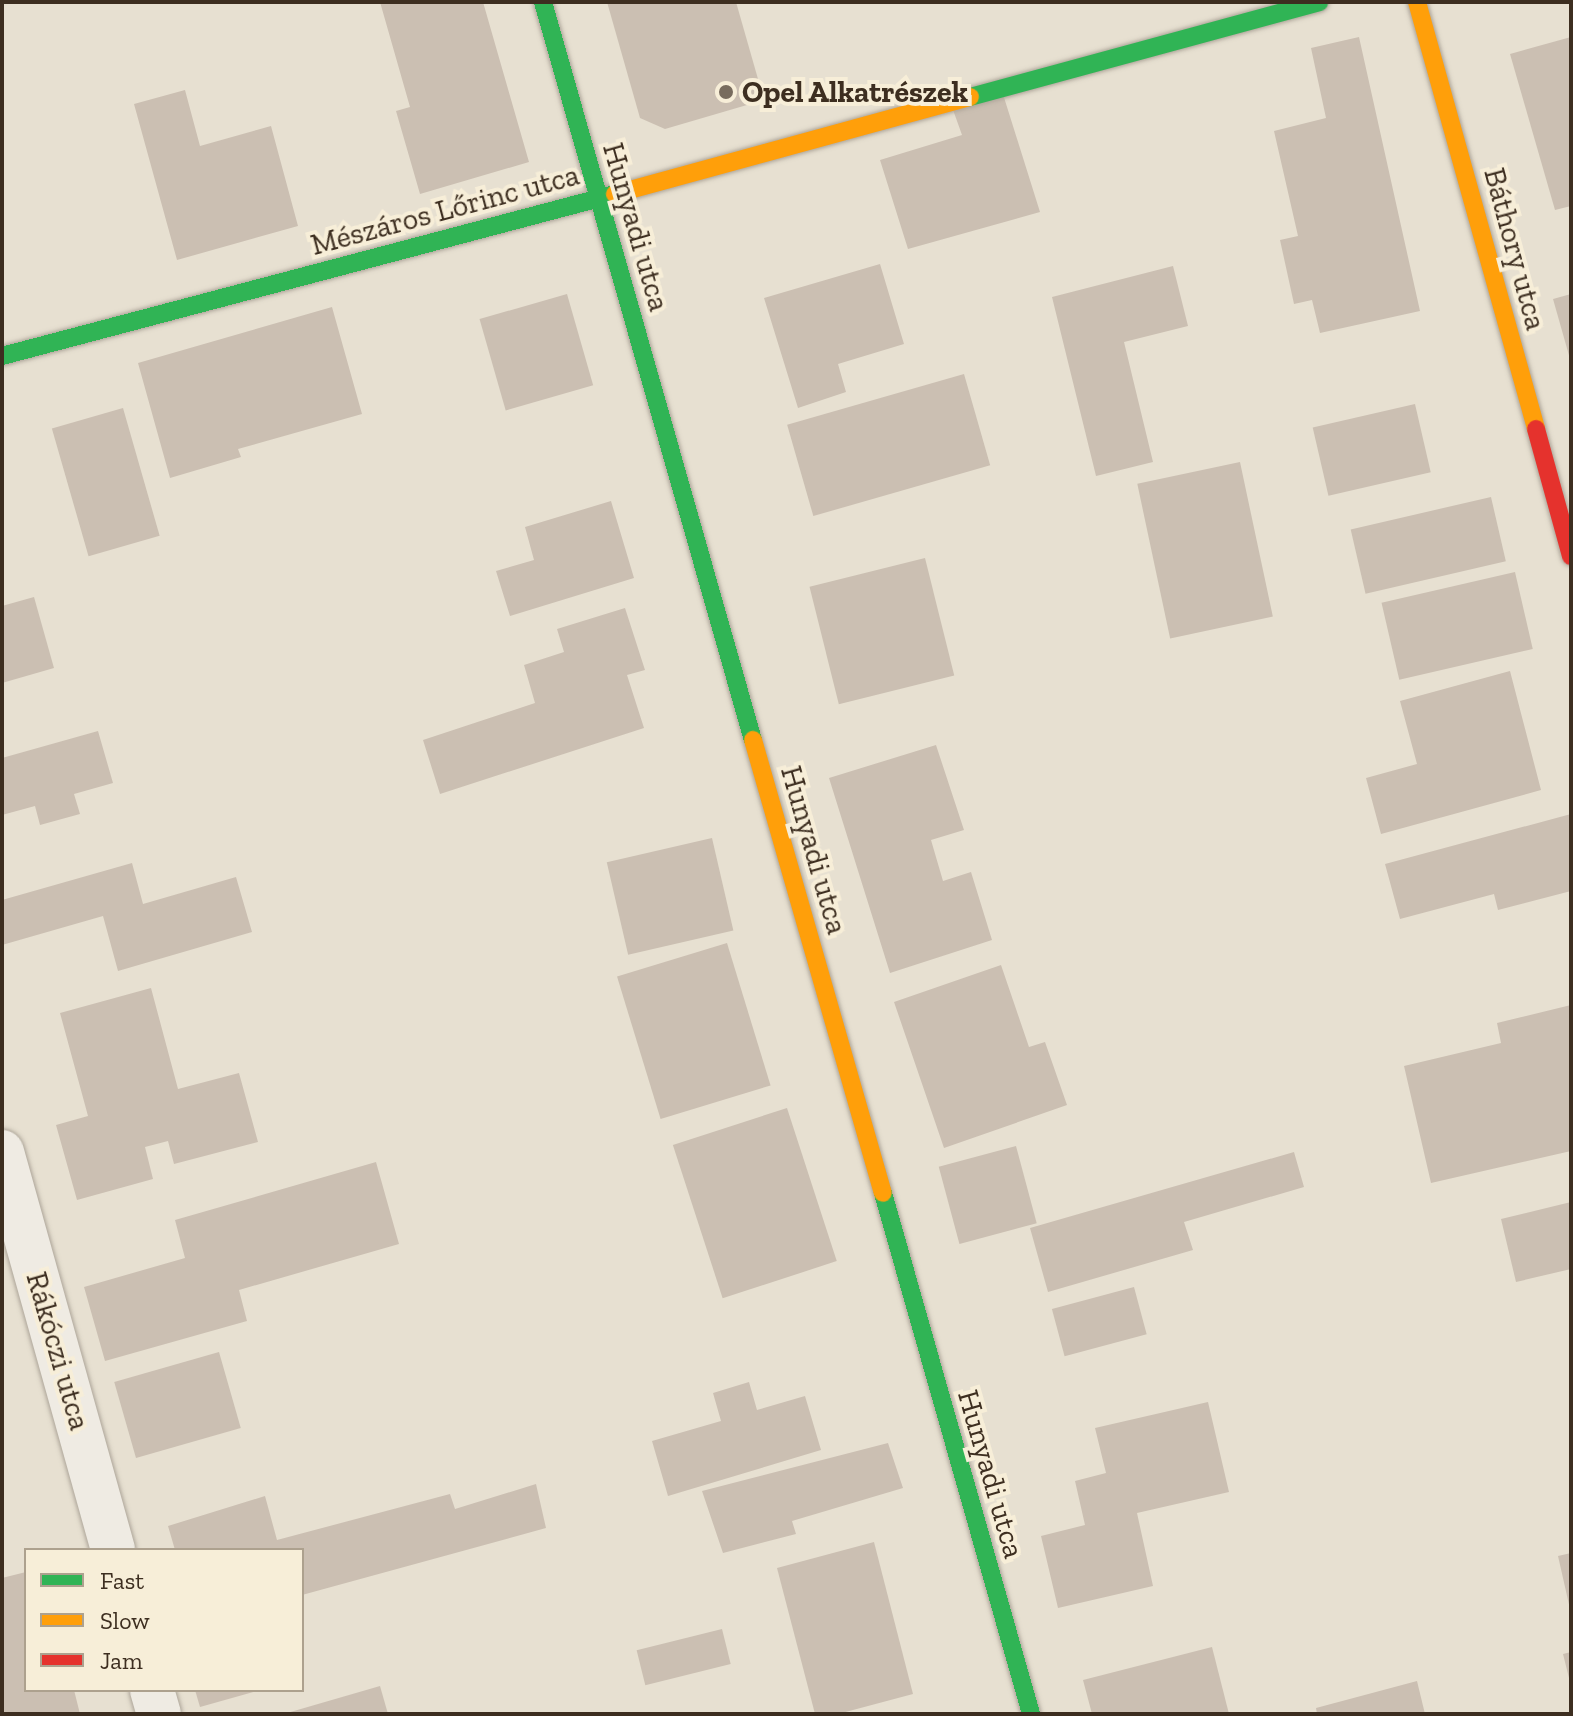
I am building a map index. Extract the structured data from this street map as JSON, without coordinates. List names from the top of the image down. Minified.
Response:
{"streets":{"street":["Mészáros Lőrinc utca","Hunyadi utca","Báthory utca","Rákóczi utca"]},"crossings":[["Mészáros Lőrinc utca","Hunyadi utca"]],"places":["Opel Alkatrészek"],"legend":["Fast","Slow","Jam"]}
